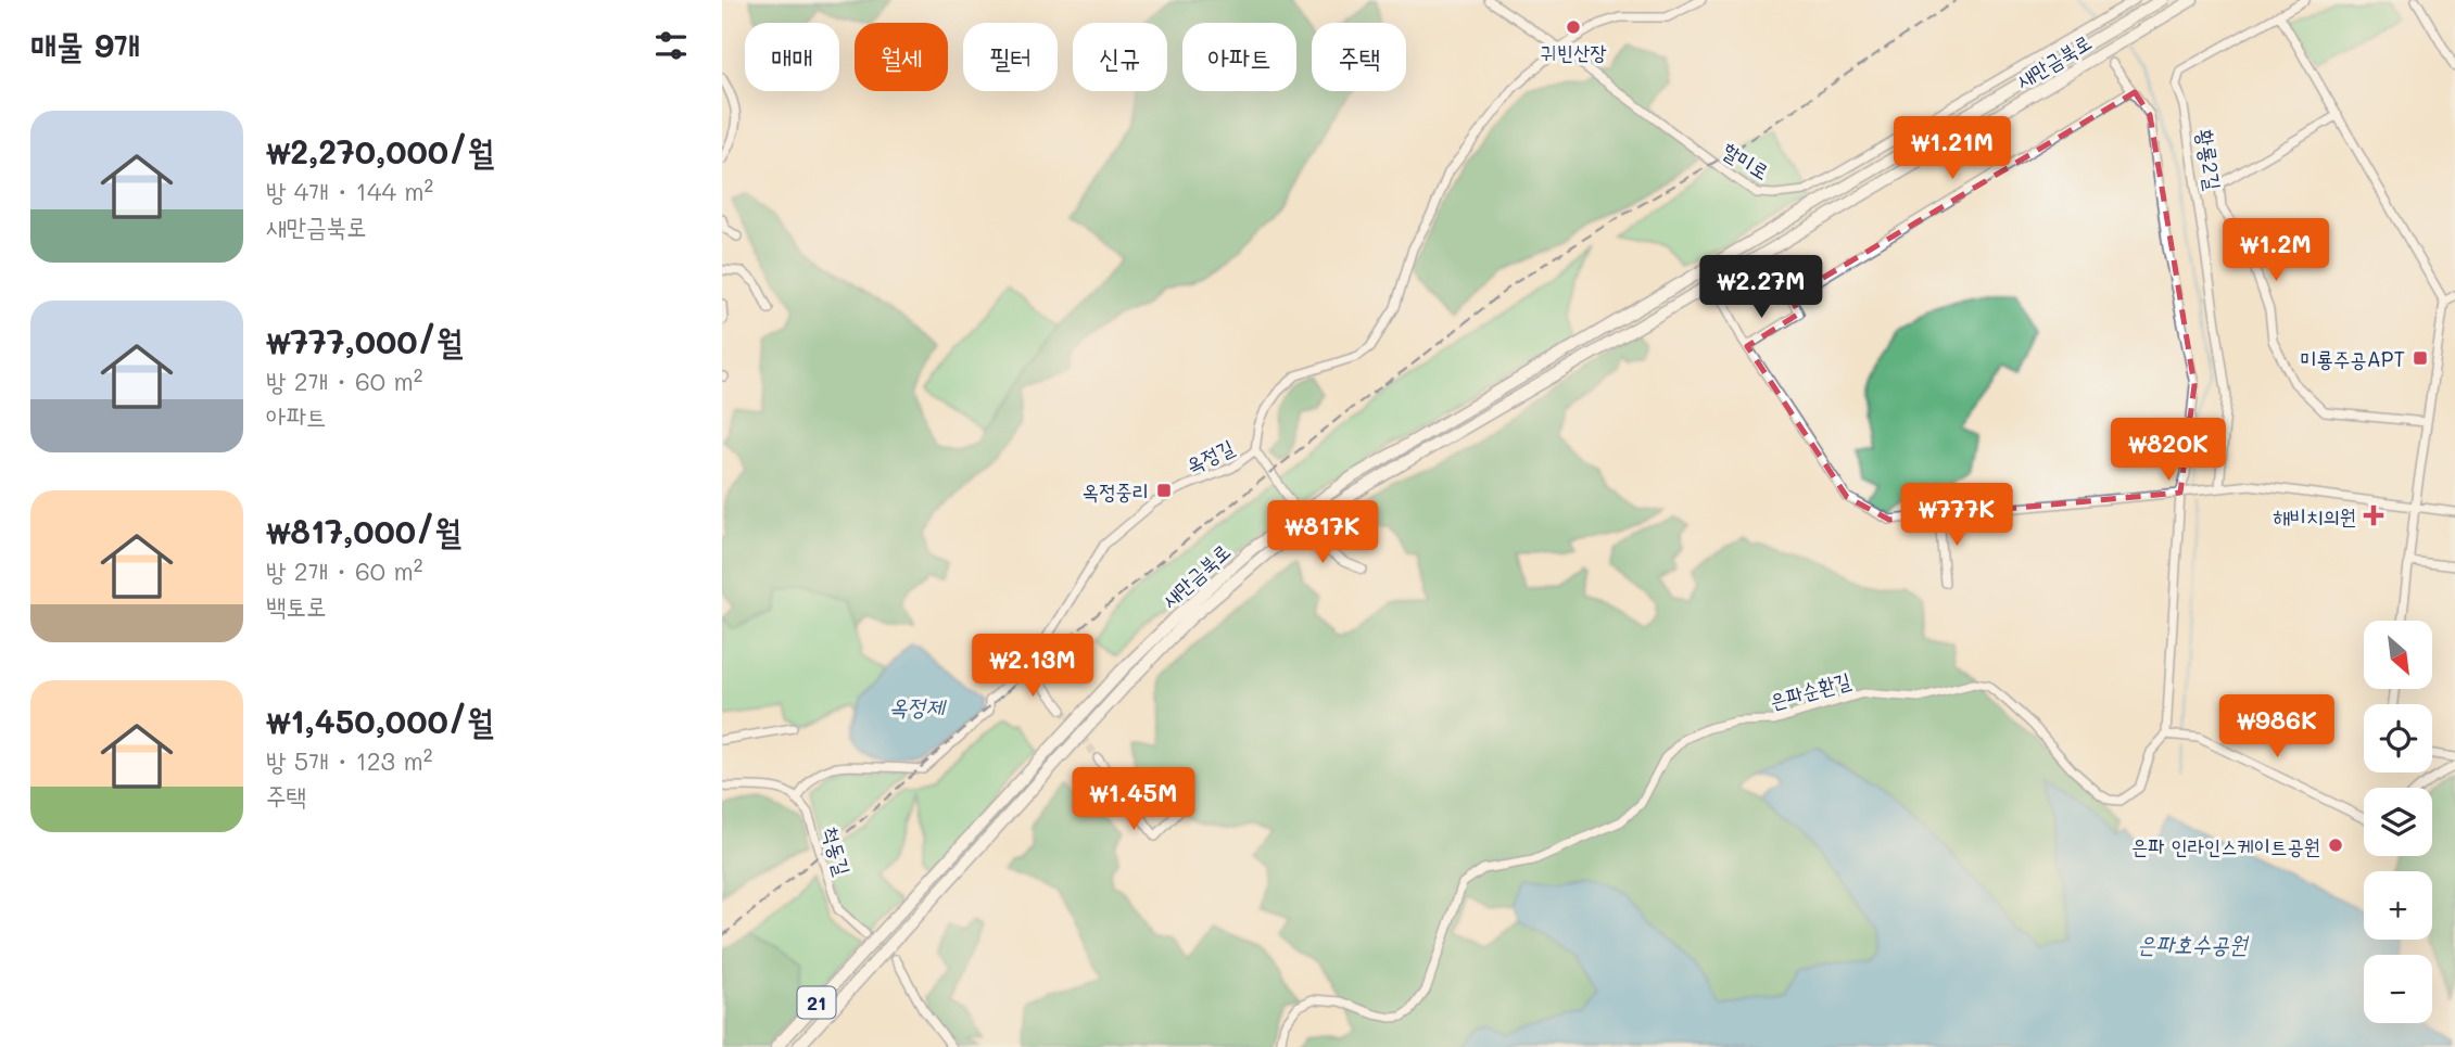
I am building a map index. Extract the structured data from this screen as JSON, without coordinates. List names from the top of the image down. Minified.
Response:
{"streets":{"highway":["새만금북로","21"],"street":["황룡2길","할미로","옥정길","은파순환길","척동길"]},"crossings":[["새만금북로","척동길"],["새만금북로","21"],["할미로","옥정길"],["옥정길","척동길"],["척동길","21"]],"water":["옥정제","은파호수공원"],"places":{"other":["귀빈산장","은파 인라인스케이트공원"],"transit":["미룡주공APT","옥정중리"],"health":["해비치의원"]},"north":"bottom right","page":{"heading":"매물 9개","chip":["매매","월세","필터","신규","아파트","주택"],"list":[{"name":"₩2,270,000/월","note":"방 4개 · 144 m² · 새만금북로"},{"name":"₩777,000/월","note":"방 2개 · 60 m² · 아파트"},{"name":"₩817,000/월","note":"방 2개 · 60 m² · 백토로"},{"name":"₩1,450,000/월","note":"방 5개 · 123 m² · 주택"}],"price":["₩1.21M","₩1.2M","₩2.27M","₩820K","₩777K","₩817K","₩2.13M","₩986K","₩1.45M"],"map_buttons":["+","−"]}}
